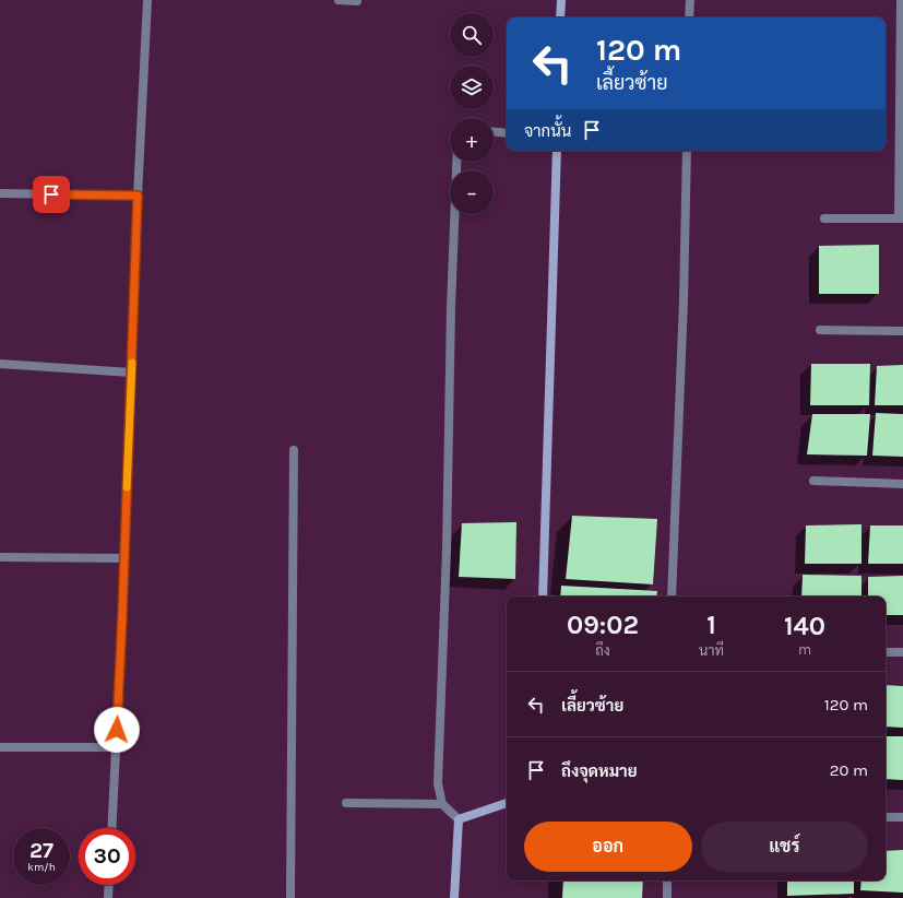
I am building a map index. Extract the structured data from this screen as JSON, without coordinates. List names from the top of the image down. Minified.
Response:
{"page":{"map_buttons":["+","−"],"turn":["120 m","เลี้ยวซ้าย"],"then":"จากนั้น","eta":["09:02","ถึง","1","นาที","140","m"],"list":[{"name":"เลี้ยวซ้าย","value":"120 m"},{"name":"ถึงจุดหมาย","value":"20 m"}],"buttons":["ออก","แชร์"],"speed":"27 km/h","limit":"30"}}
